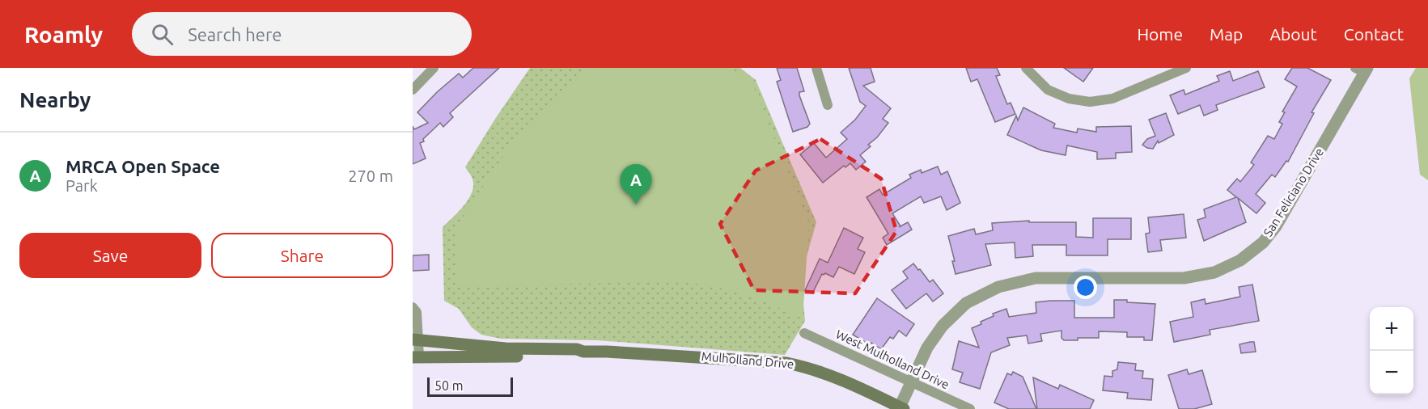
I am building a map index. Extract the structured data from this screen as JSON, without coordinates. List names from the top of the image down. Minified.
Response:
{"streets":{"main road":["Mulholland Drive"],"street":["San Feliciano Drive","West Mulholland Drive"]},"crossings":[["San Feliciano Drive","West Mulholland Drive"],["San Feliciano Drive","Mulholland Drive"]],"scale_bar":"50 m","page":{"header":"Roamly","search":"Search here","nav":["Home","Map","About","Contact"],"heading":"Nearby","list":[{"mark":"A","name":"MRCA Open Space","note":"Park","value":"270 m"}],"pins":"A","buttons":["Save","Share"],"map_buttons":["+","−"],"scale":"50 m"}}
